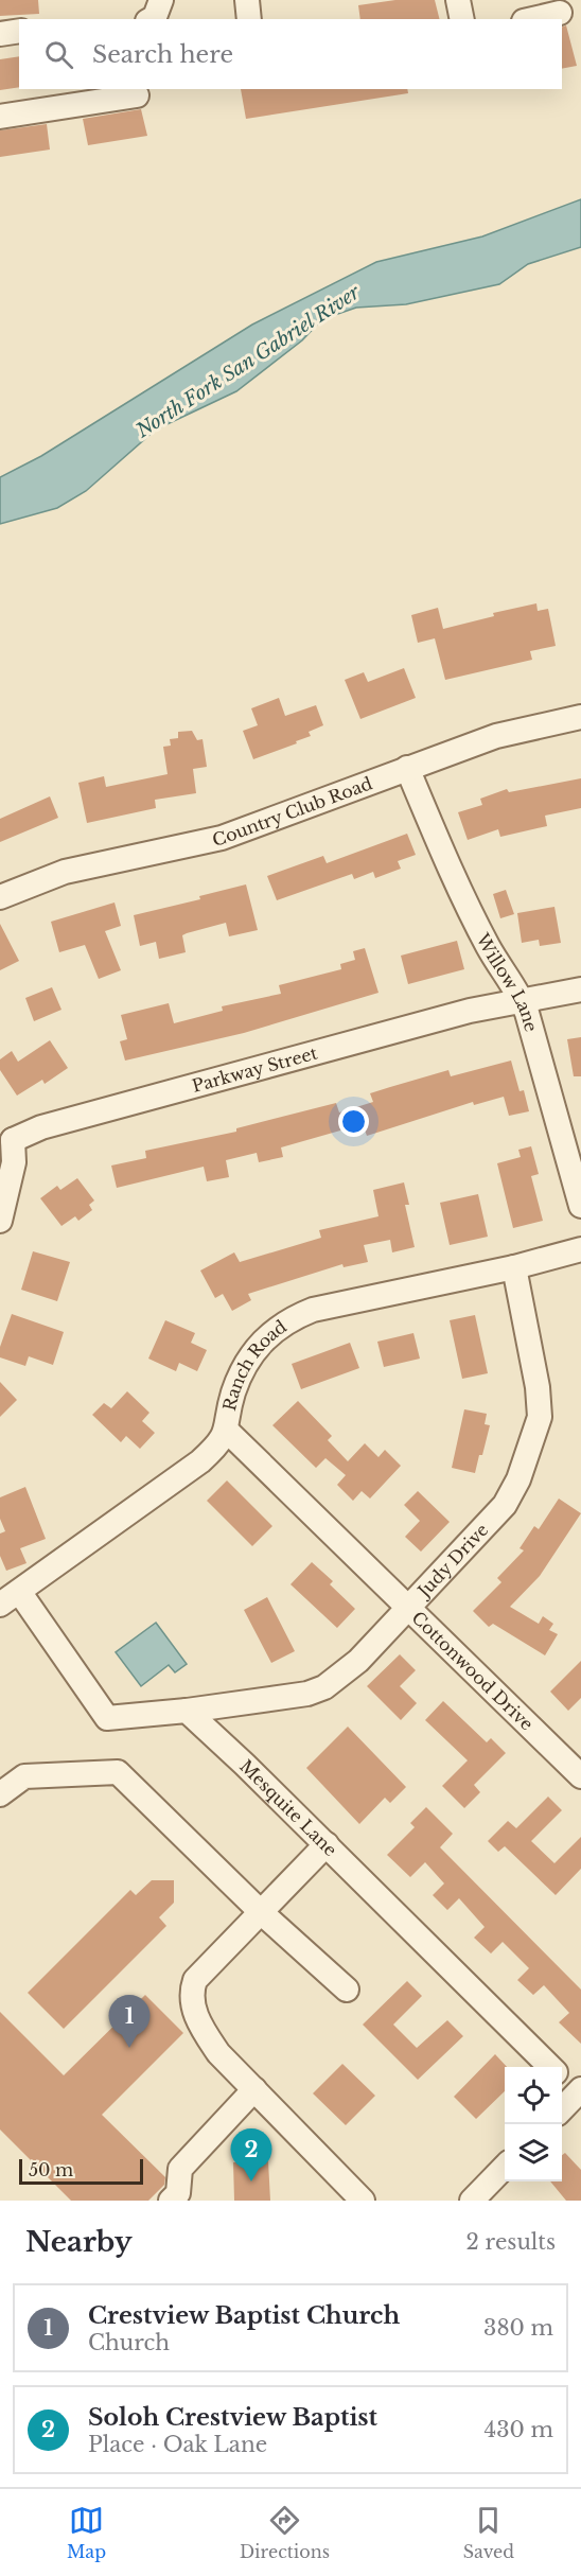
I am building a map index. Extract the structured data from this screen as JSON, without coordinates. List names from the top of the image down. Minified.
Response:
{"streets":{"street":["Country Club Road","Willow Lane","Parkway Street","Ranch Road","Judy Drive","Cottonwood Drive","Mesquite Lane"]},"crossings":[["Country Club Road","Willow Lane"],["Willow Lane","Parkway Street"],["Ranch Road","Judy Drive"],["Ranch Road","Cottonwood Drive"],["Judy Drive","Cottonwood Drive"],["Judy Drive","Mesquite Lane"]],"water":["North Fork San Gabriel River"],"scale_bar":"50 m","page":{"search":"Search here","pins":["1","2"],"scale":"50 m","heading":["Nearby","2 results"],"list":[{"mark":"1","name":"Crestview Baptist Church","note":"Church","value":"380 m"},{"mark":"2","name":"Soloh Crestview Baptist","note":"Place · Oak Lane","value":"430 m"}],"nav":["Map","Directions","Saved"]}}
